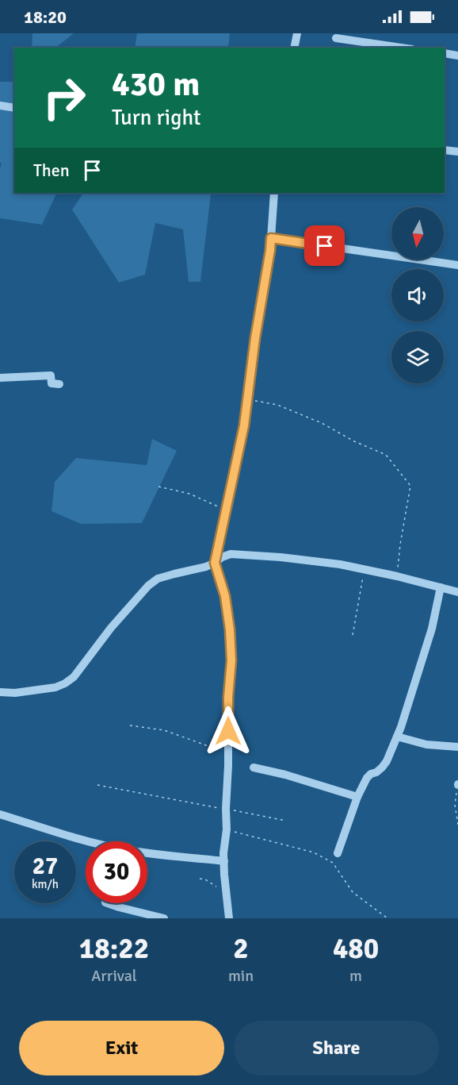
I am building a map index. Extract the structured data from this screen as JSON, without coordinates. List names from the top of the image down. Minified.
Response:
{"north":"bottom","page":{"status":"18:20","turn":["430 m","Turn right"],"then":"Then","speed":"27 km/h","limit":"30","eta":["18:22","Arrival","2","min","480","m"],"buttons":["Exit","Share"]}}
